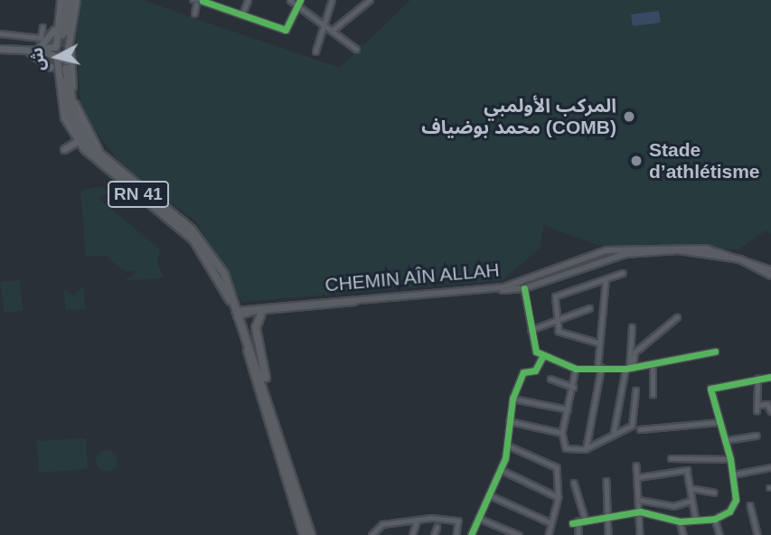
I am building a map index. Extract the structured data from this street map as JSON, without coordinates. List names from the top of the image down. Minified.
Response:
{"streets":{"highway":["RN 41"],"main road":["CHEMIN AÎN ALLAH"]},"crossings":[["RN 41","CHEMIN AÎN ALLAH"]],"places":["المركب الأولمبي محمد بوضياف (COMB)","Stade d’athlétisme"],"north":"left"}
